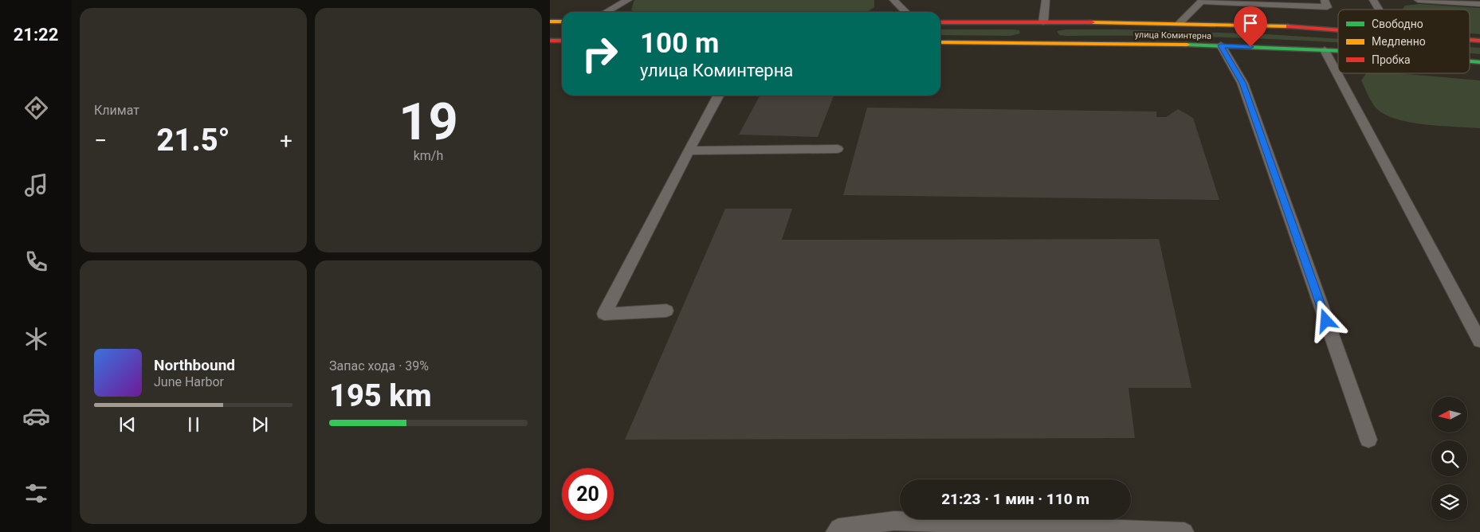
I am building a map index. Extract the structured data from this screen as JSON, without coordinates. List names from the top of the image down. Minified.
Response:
{"streets":{"main road":["улица Коминтерна"]},"legend":["Свободно","Медленно","Пробка"],"north":"left","page":{"tabs":"21:22","tile":["Климат",["19","km/h"],["Запас хода · 39%","195 km"]],"turn":["100 m","улица Коминтерна"],"heat":["−","21.5°","+"],"song":["Northbound","June Harbor"],"limit":"20","trip":"21:23 · 1 мин · 110 m"}}
